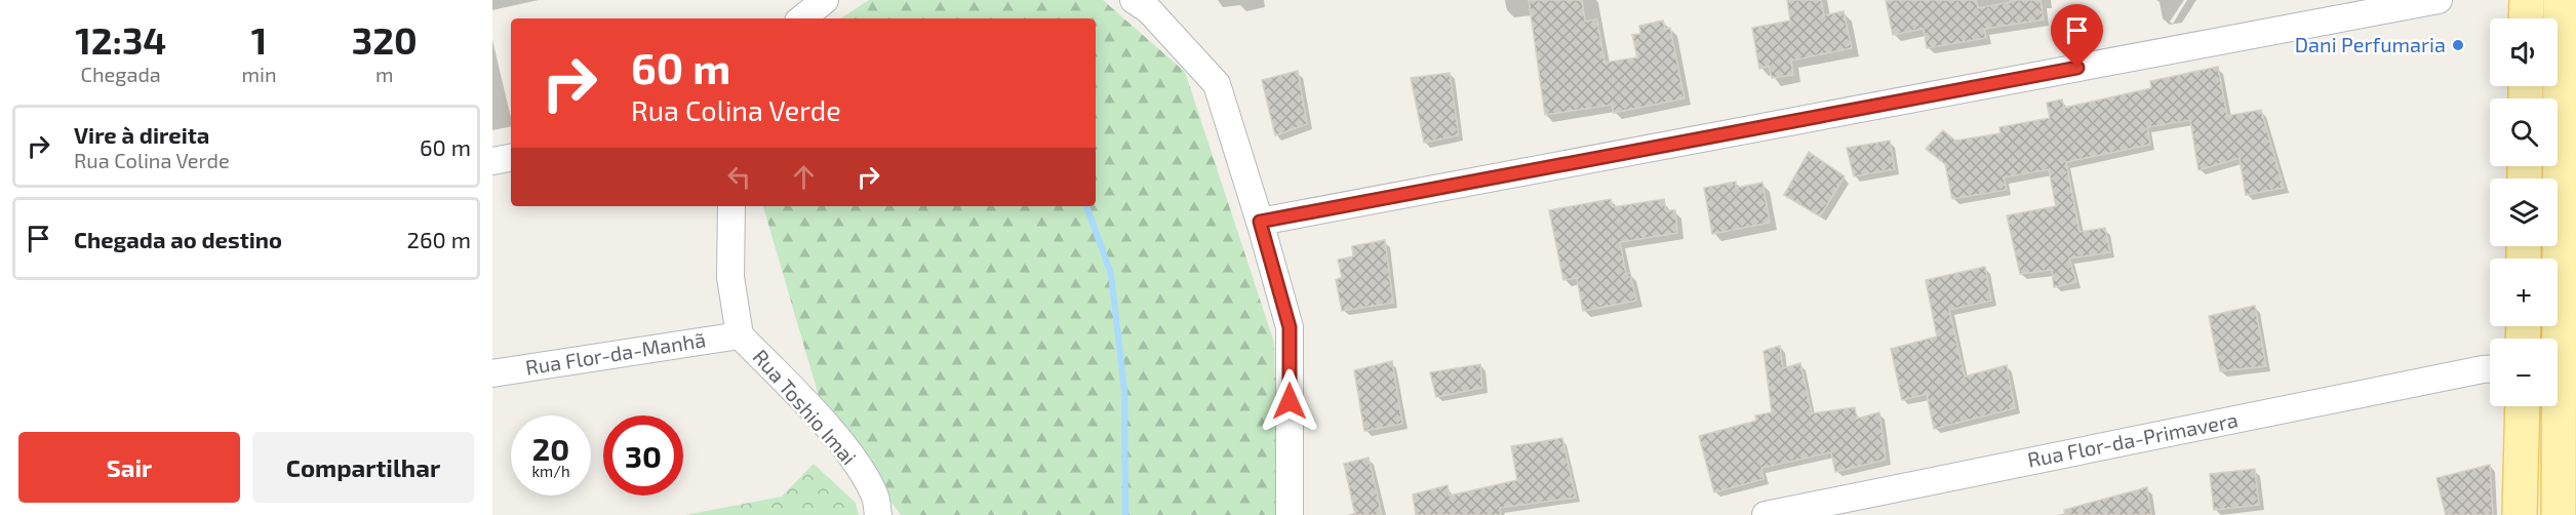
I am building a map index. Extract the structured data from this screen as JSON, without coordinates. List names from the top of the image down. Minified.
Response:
{"streets":{"street":["Rua Flor-da-Manhã","Rua Toshio Imai","Rua Flor-da-Primavera"]},"crossings":[["Rua Flor-da-Manhã","Rua Toshio Imai"]],"places":["Dani Perfumaria"],"page":{"eta":["12:34","Chegada","1","min","320","m"],"map_buttons":["+","−"],"turn":["60 m","Rua Colina Verde"],"list":[{"name":"Vire à direita","note":"Rua Colina Verde","value":"60 m"},{"name":"Chegada ao destino","value":"260 m"}],"speed":"20 km/h","limit":"30","buttons":["Sair","Compartilhar"]}}
